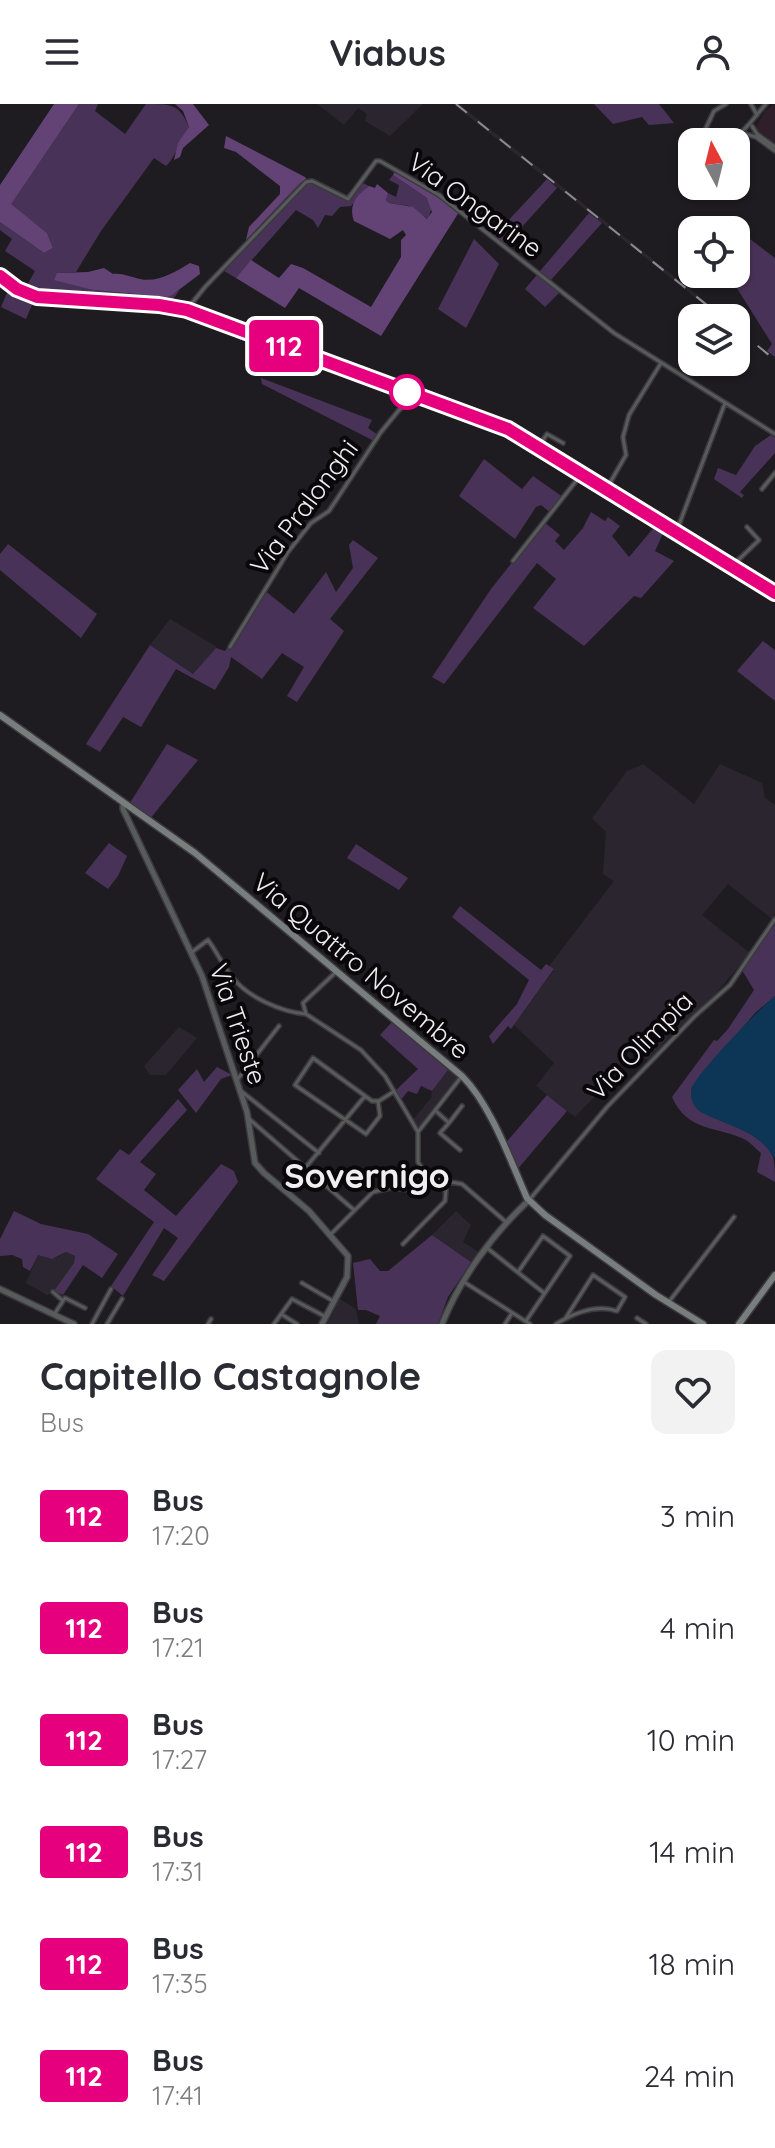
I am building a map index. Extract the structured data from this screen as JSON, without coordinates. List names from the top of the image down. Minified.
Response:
{"streets":{"main road":["Via Quattro Novembre"],"street":["Via Ongarine","Via Pralonghi","Via Trieste","Via Olimpia"]},"crossings":[["Via Quattro Novembre","Via Trieste"],["Via Quattro Novembre","Via Olimpia"]],"districts":["Sovernigo"],"lines":["bus line 112"],"north":"top","page":{"header":"Viabus","on_map":"112","heading":["Capitello Castagnole","Bus"],"list":[{"mark":"112","name":"Bus","note":"17:20","value":"3 min"},{"mark":"112","name":"Bus","note":"17:21","value":"4 min"},{"mark":"112","name":"Bus","note":"17:27","value":"10 min"},{"mark":"112","name":"Bus","note":"17:31","value":"14 min"},{"mark":"112","name":"Bus","note":"17:35","value":"18 min"},{"mark":"112","name":"Bus","note":"17:41","value":"24 min"}]}}
